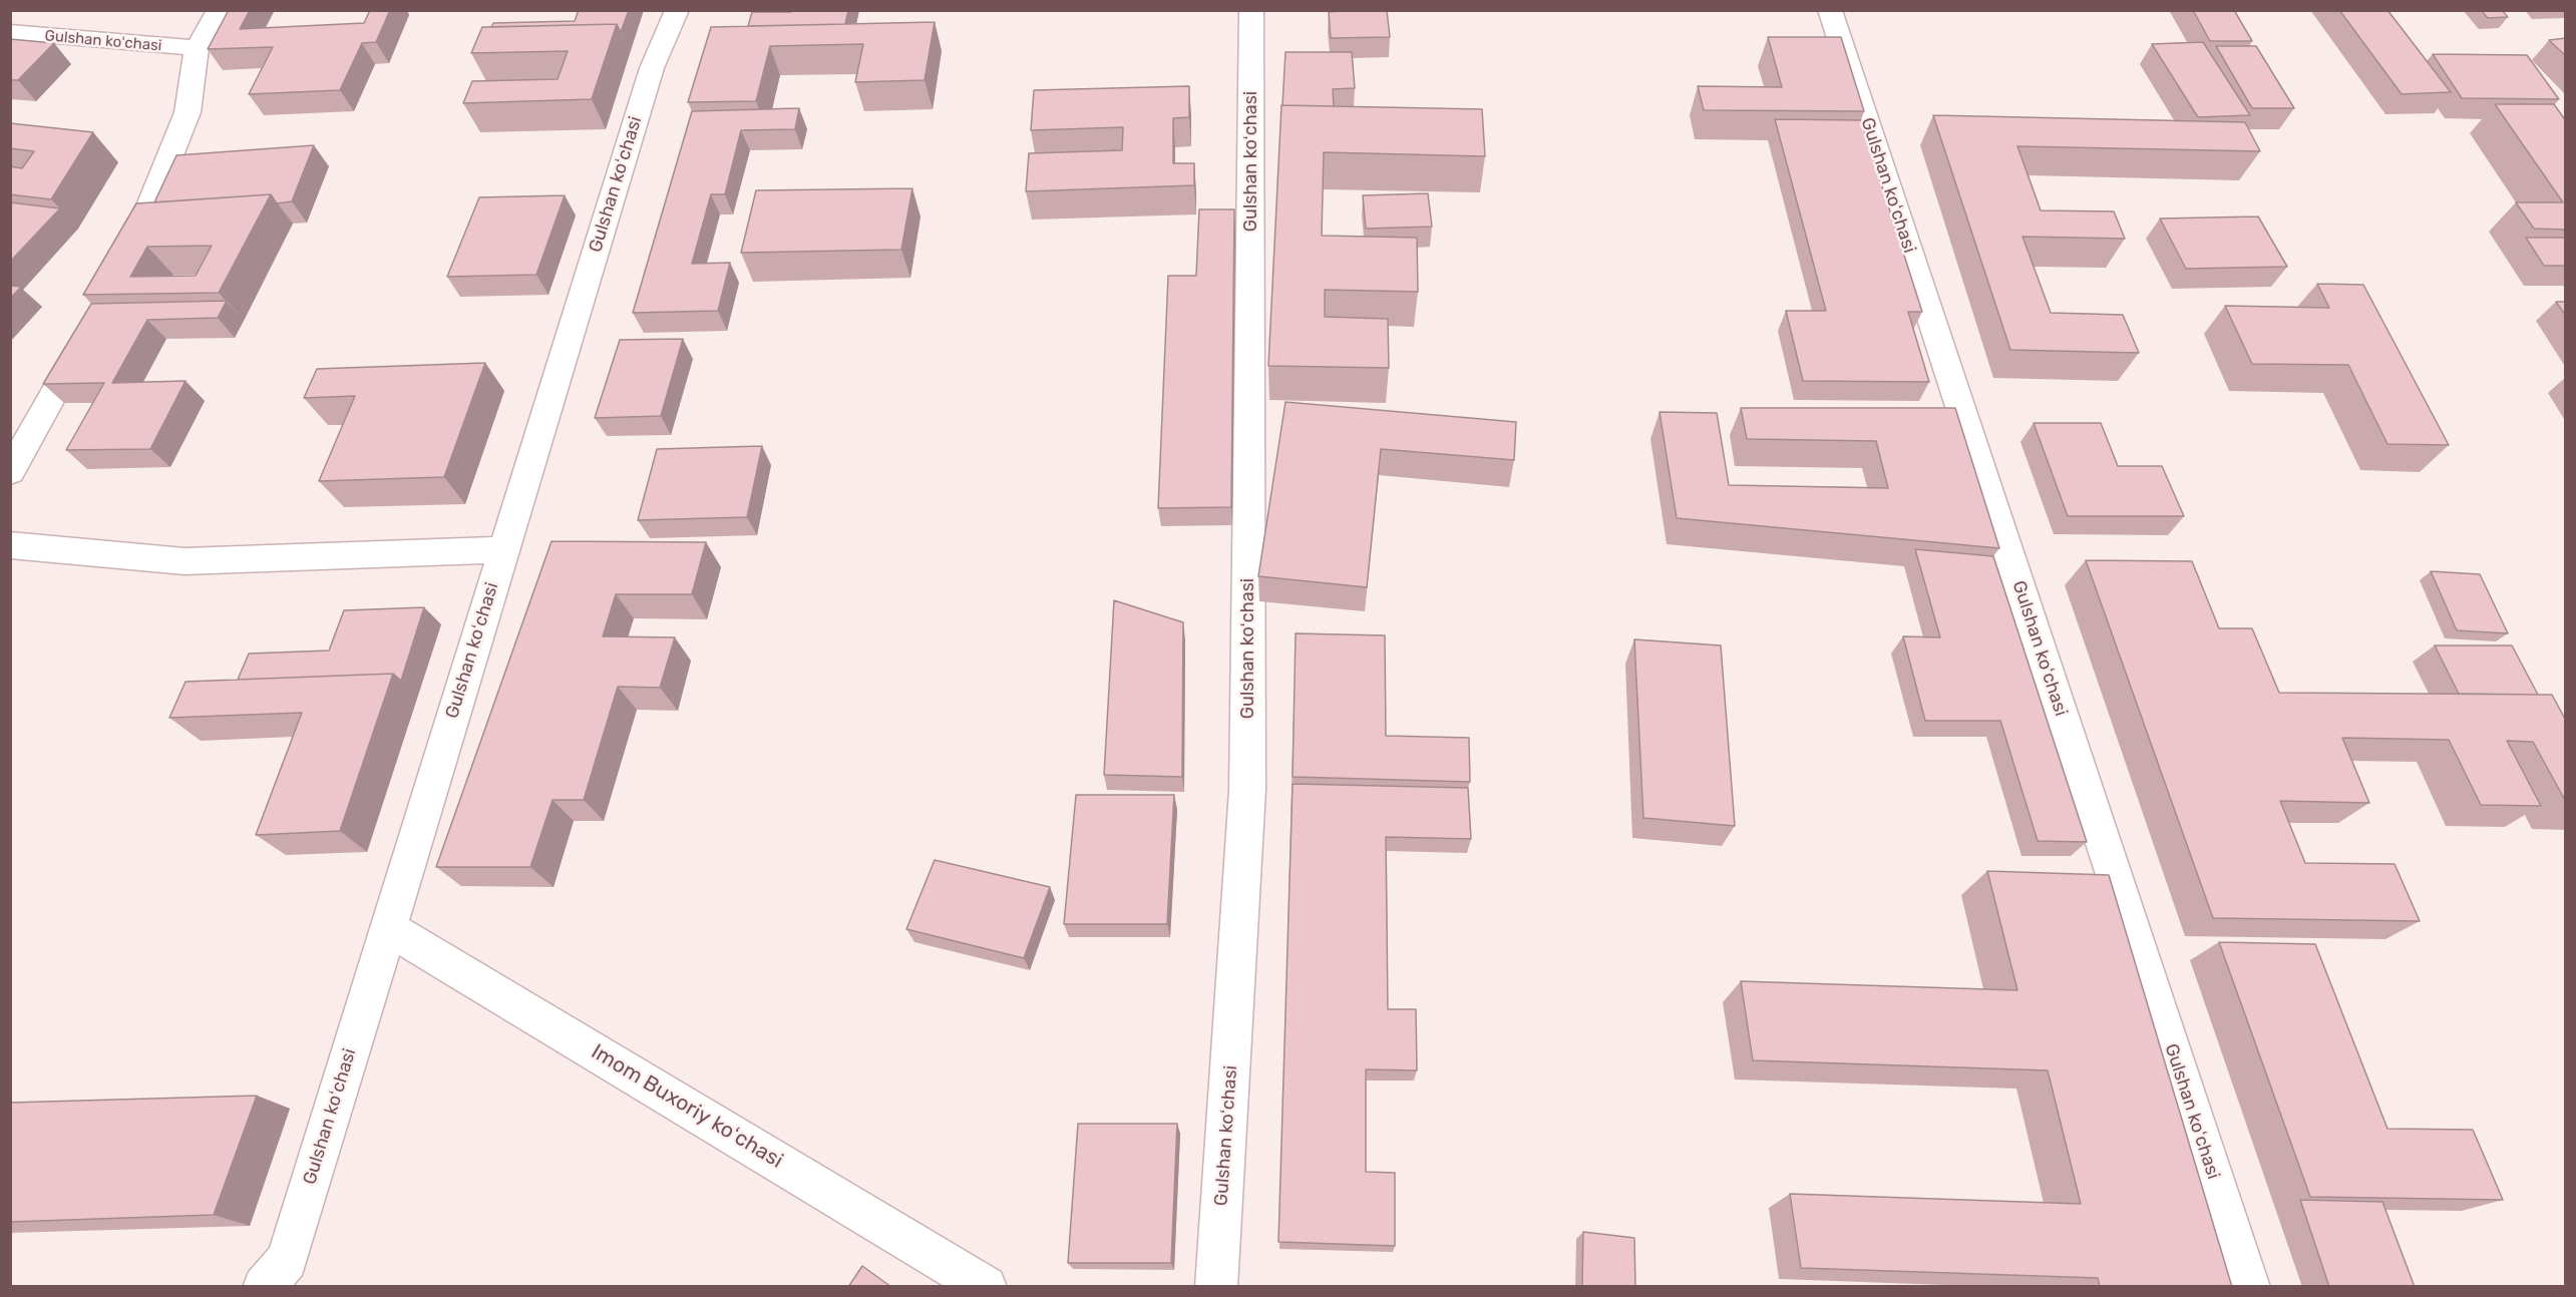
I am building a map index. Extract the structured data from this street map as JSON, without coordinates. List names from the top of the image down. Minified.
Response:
{"streets":{"street":["Gulshan koʻchasi","Imom Buxoriy koʻchasi"]},"crossings":[["Gulshan koʻchasi","Imom Buxoriy koʻchasi"]]}
